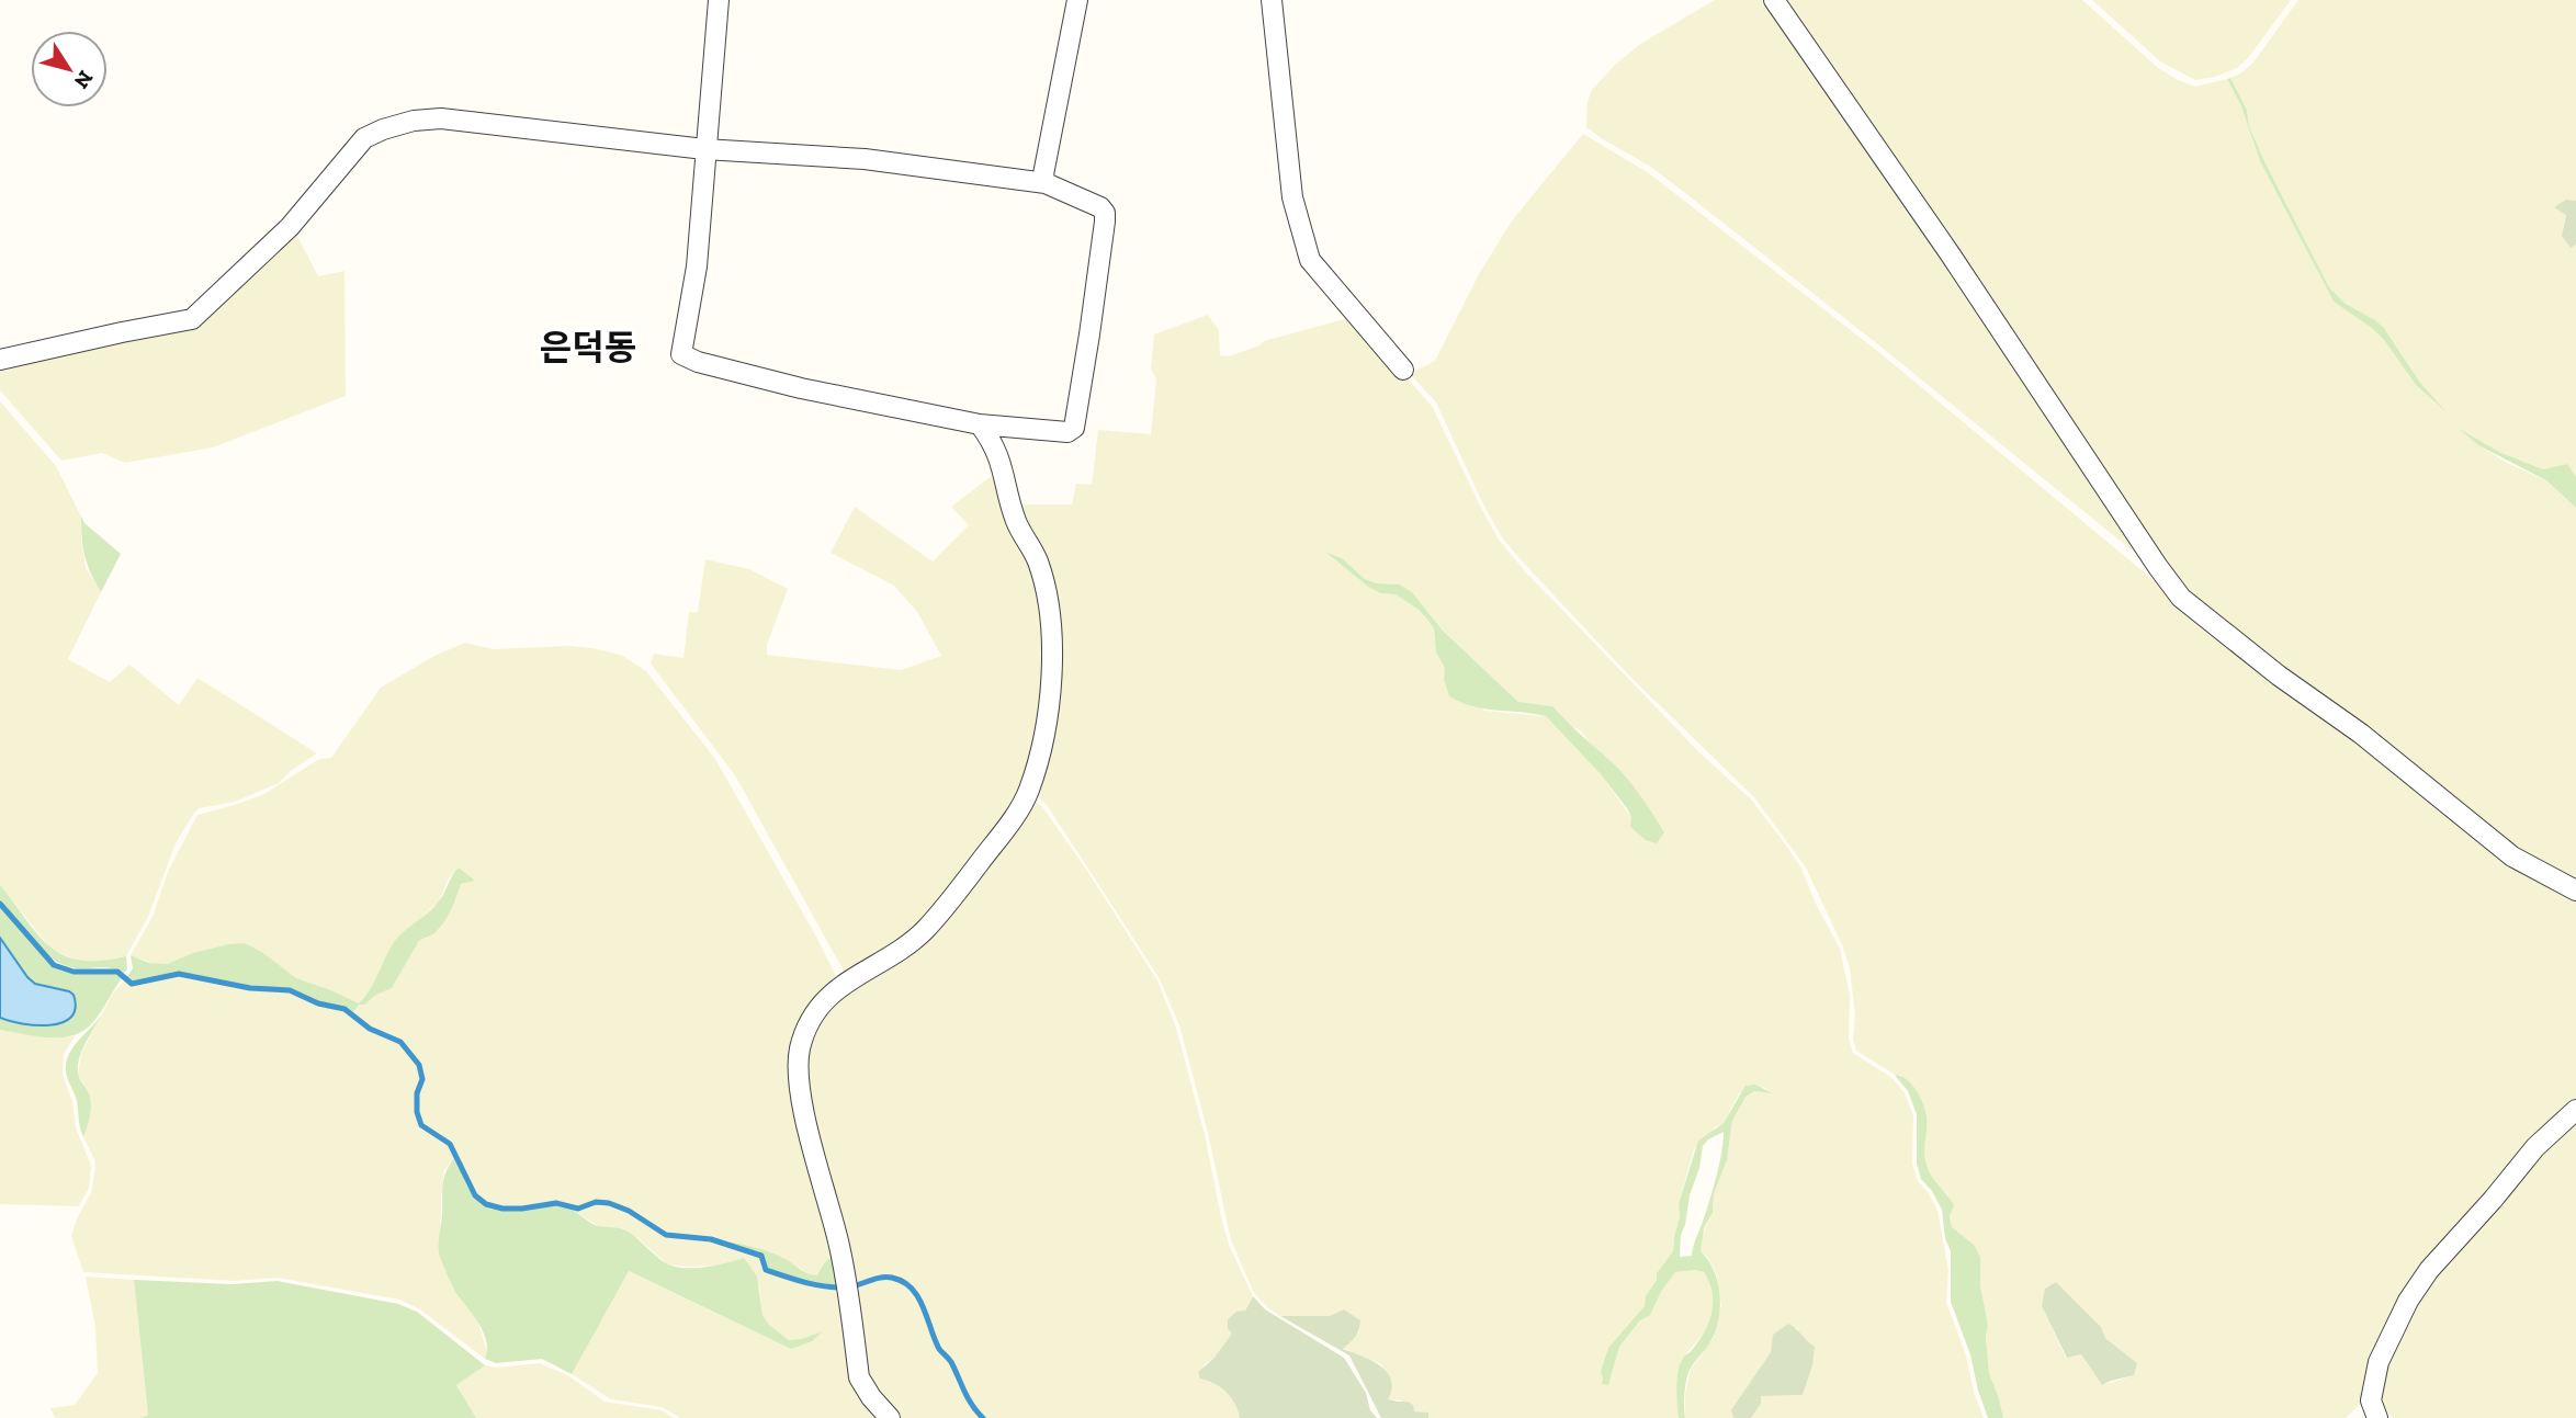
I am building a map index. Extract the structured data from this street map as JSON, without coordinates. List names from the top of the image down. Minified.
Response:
{"districts":["은덕동"],"north":"bottom right"}
